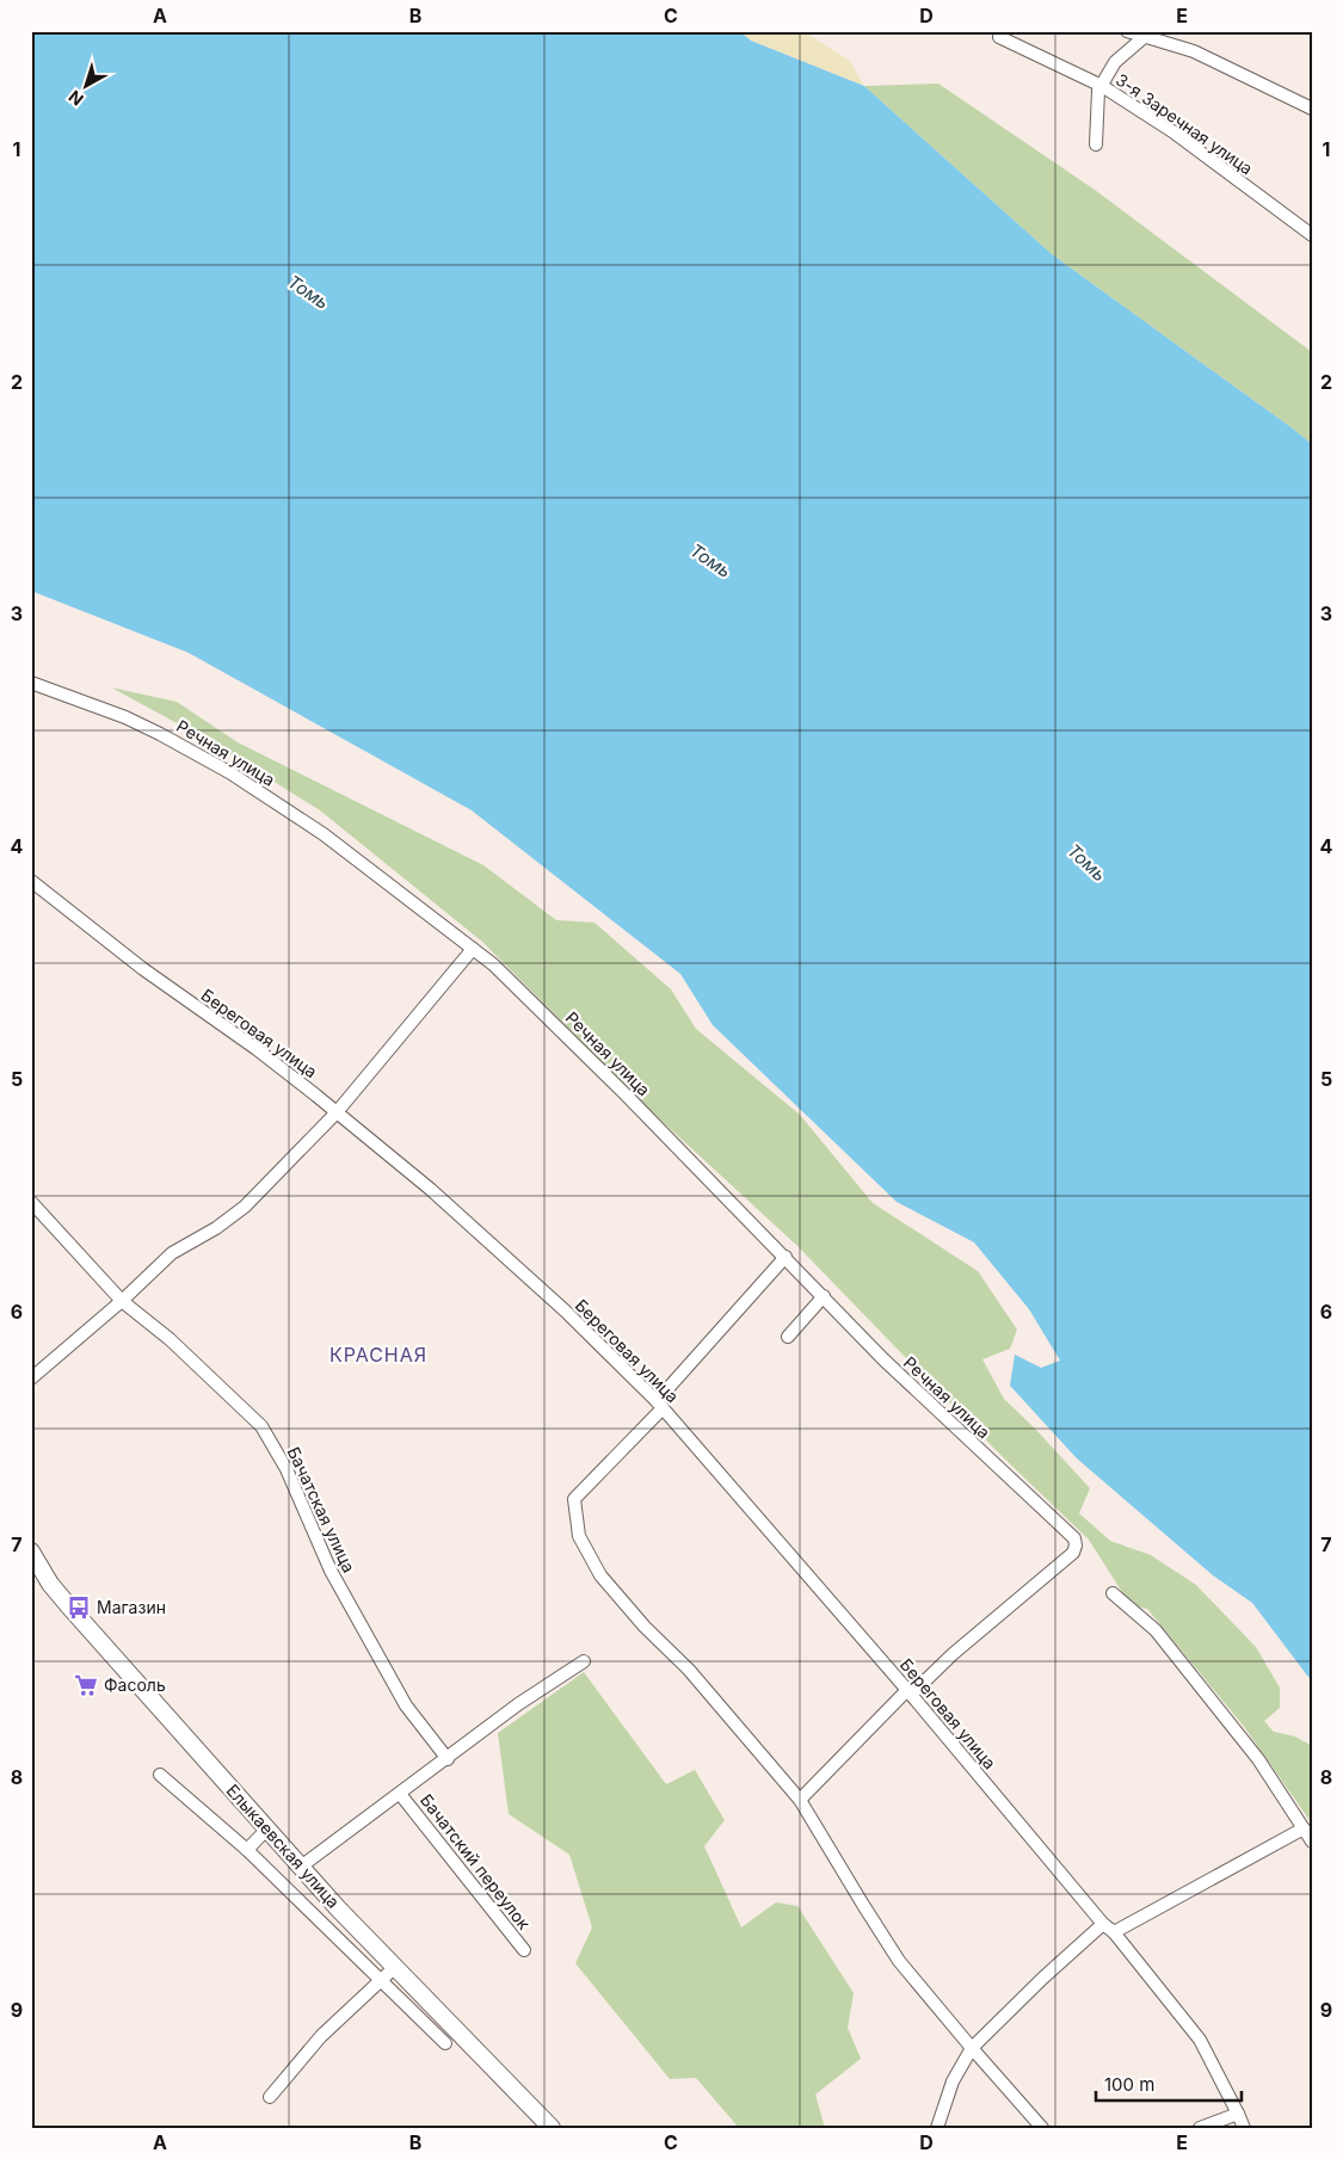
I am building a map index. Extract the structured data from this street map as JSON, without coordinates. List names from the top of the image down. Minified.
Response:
{"streets":{"street":["3-я Заречная улица","Речная улица","Береговая улица","Бачатская улица","Елыкаевская улица","Бачатский переулок"]},"crossings":[["Речная улица","Береговая улица"]],"districts":["КРАСНАЯ"],"water":["Томь"],"places":{"bus stop":["Магазин"],"supermarket":["Фасоль"]},"scale_bar":"100 m","north":"bottom left","grid":{"columns":["A","B","C","D","E"],"rows":["1","2","3","4","5","6","7","8","9"]}}
